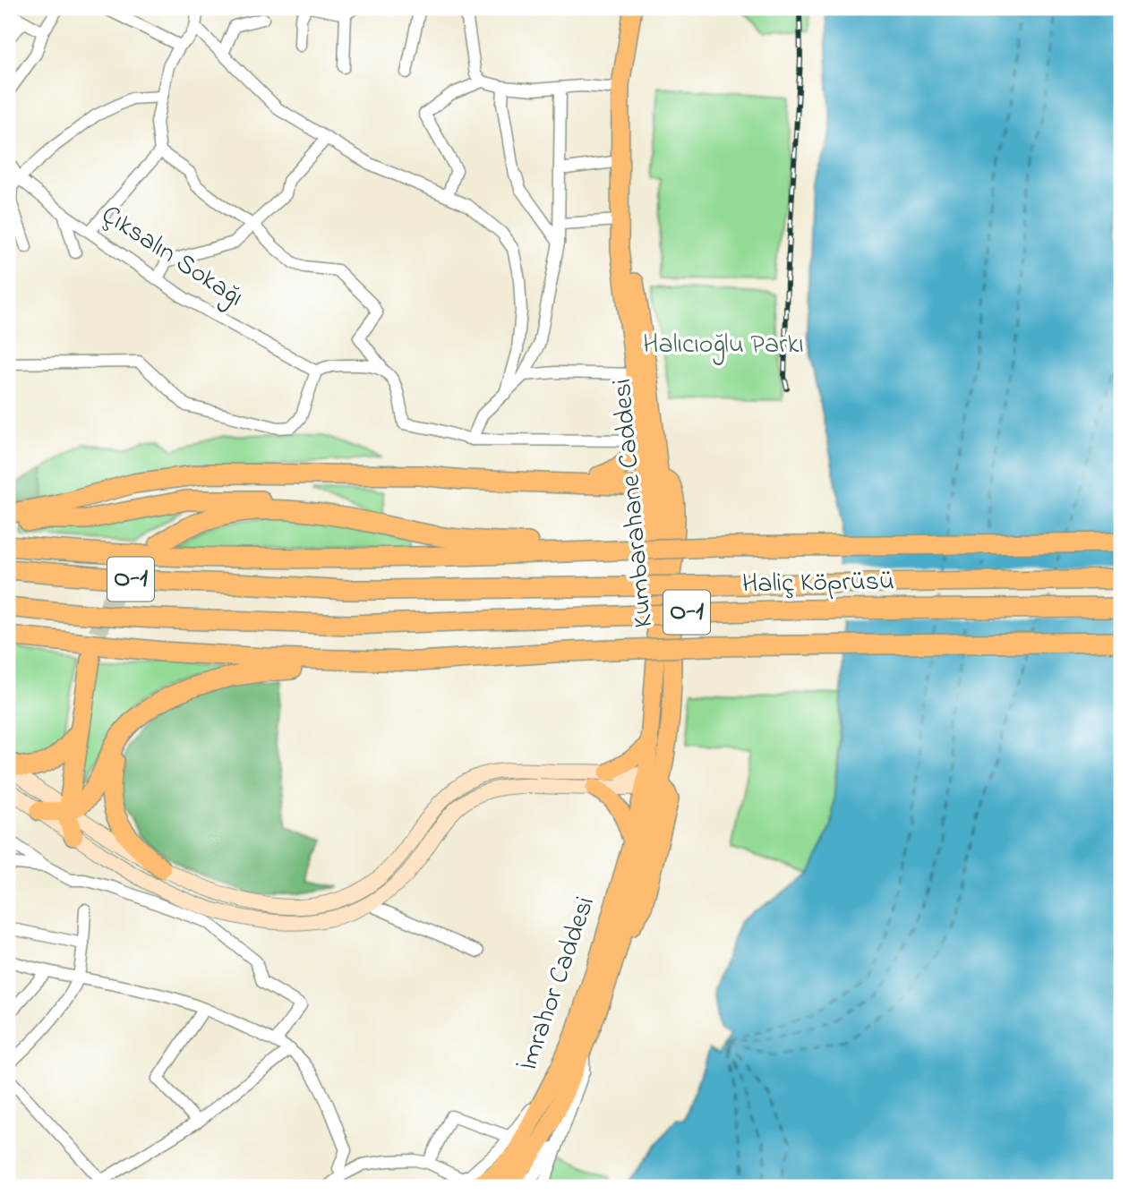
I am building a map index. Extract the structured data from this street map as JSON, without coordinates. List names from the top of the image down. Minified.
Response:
{"streets":{"highway":["O-1","Haliç Köprüsü"],"main road":["Kumbarahane Caddesi","İmrahor Caddesi"],"street":["Çıksalın Sokağı"]},"crossings":[["Kumbarahane Caddesi","İmrahor Caddesi"]],"parks":["Halıcıoğlu Parkı"]}
